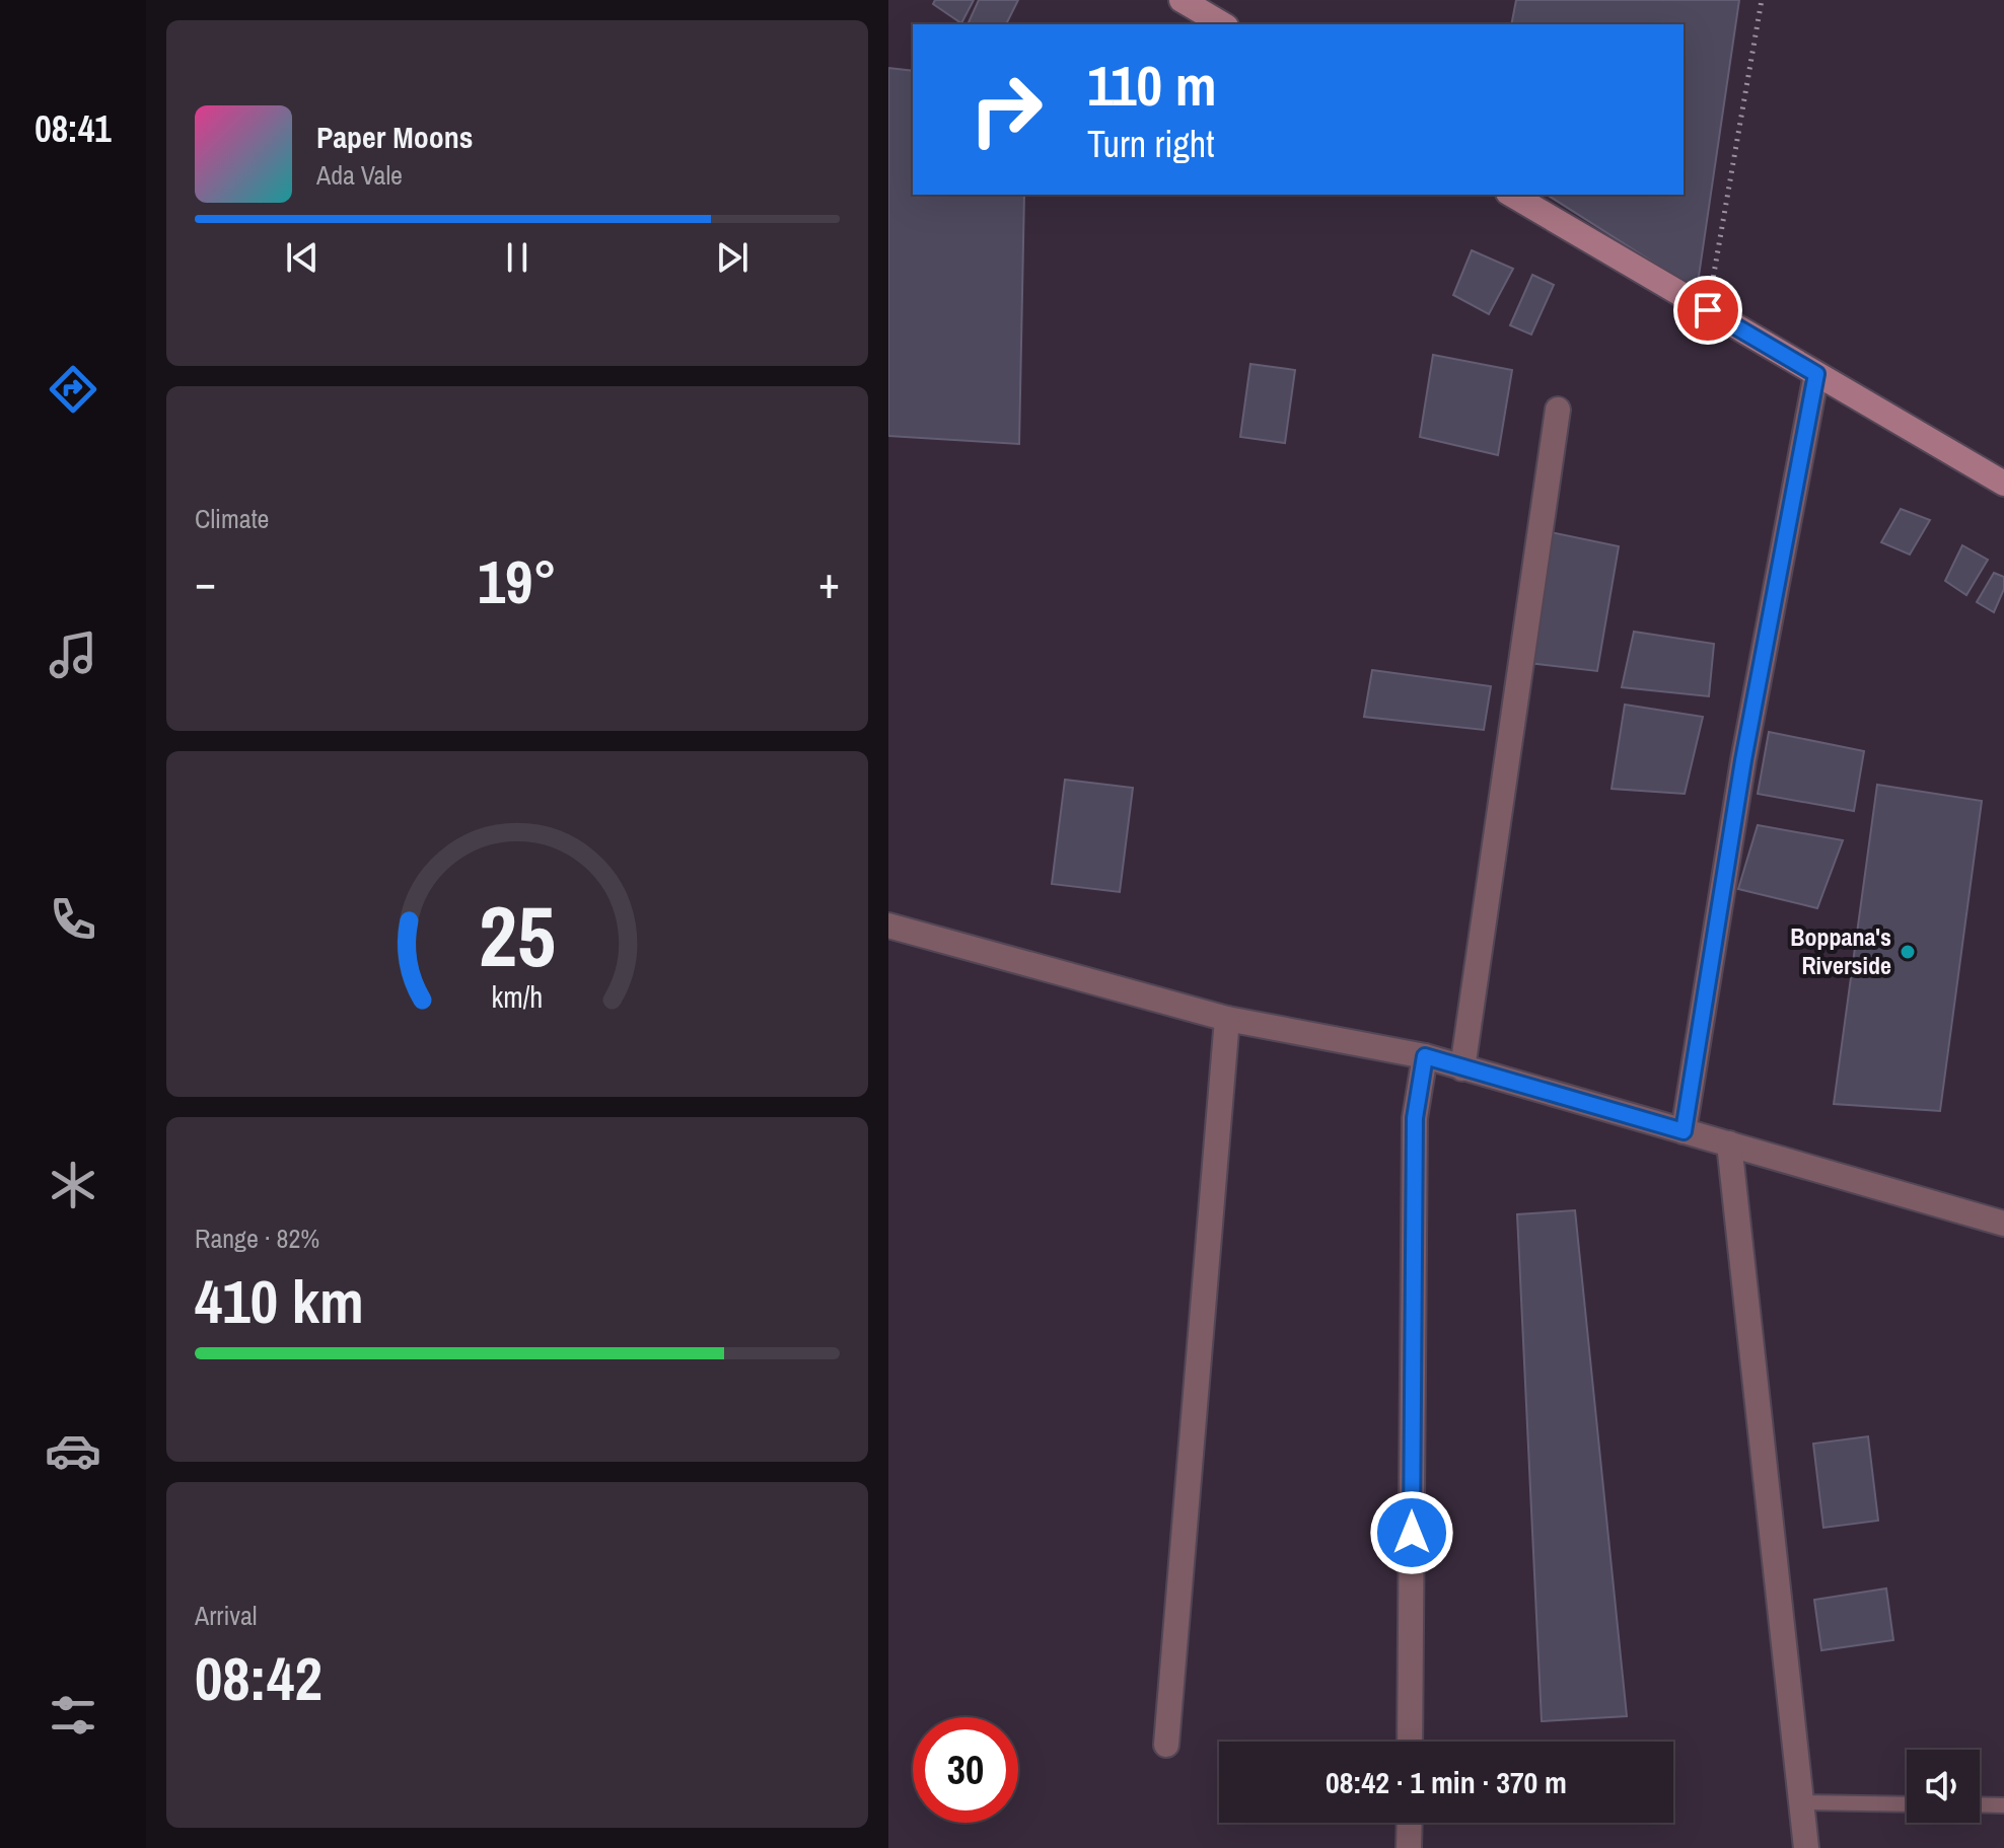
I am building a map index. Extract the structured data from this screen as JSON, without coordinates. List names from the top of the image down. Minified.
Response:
{"places":["Boppana's Riverside"],"page":{"tabs":"08:41","turn":["110 m","Turn right"],"song":["Paper Moons","Ada Vale"],"tile":["Climate",["Range · 82%","410 km"],["Arrival","08:42"]],"heat":["−","19°","+"],"limit":"30","trip":"08:42 · 1 min · 370 m","gauge":["25","km/h"]}}
